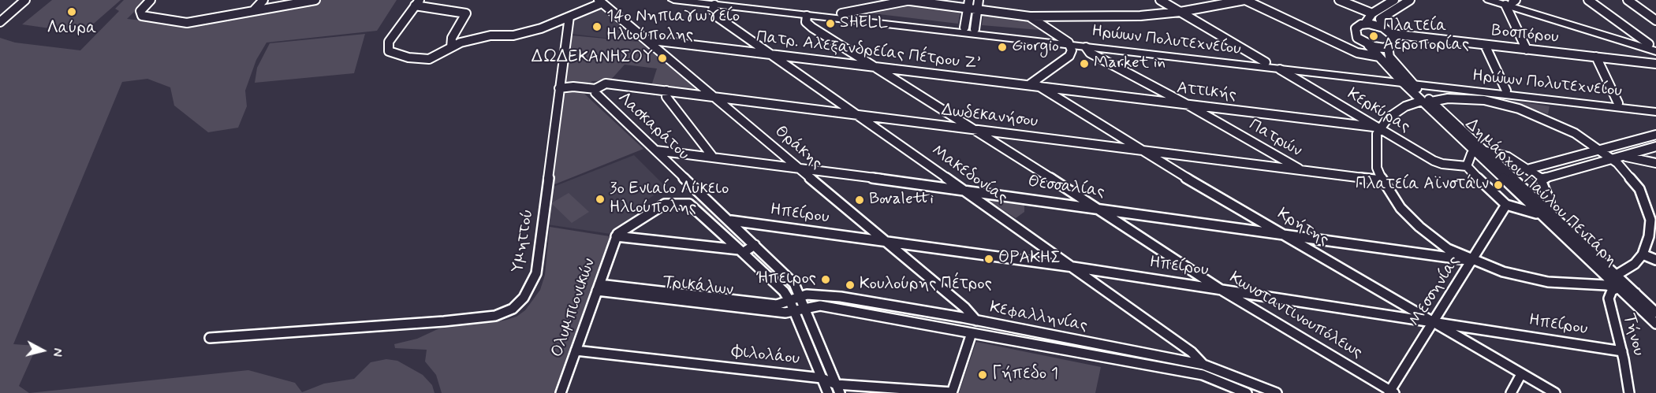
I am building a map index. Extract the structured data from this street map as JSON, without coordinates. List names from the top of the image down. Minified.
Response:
{"streets":{"main road":["Ηρώων Πολυτεχνείου"],"street":["Βοσπόρου","Πατρ. Αλεξανδρείας Πέτρου Ζ’","Αττικής","Κερκύρας","Δωδεκανήσου","Λασκαράτου","Πατρών","Θράκης","Μακεδονίας","Θεσσαλίας","Δημάρχου Παύλου Πεντάρη","Ηπείρου","Κρήτης","Υμηττού","Τρικάλων","Μεσσηνίας","Ολυμπιονικών","Κωνσταντινουπόλεως","Κεφαλληνίας","Τήνου","Φιλολάου"]},"crossings":[["Ηρώων Πολυτεχνείου","Κερκύρας"],["Ηρώων Πολυτεχνείου","Πατρών"],["Ηρώων Πολυτεχνείου","Μακεδονίας"],["Ηρώων Πολυτεχνείου","Δημάρχου Παύλου Πεντάρη"],["Ηρώων Πολυτεχνείου","Κωνσταντινουπόλεως"],["Πατρ. Αλεξανδρείας Πέτρου Ζ’","Αττικής"],["Πατρ. Αλεξανδρείας Πέτρου Ζ’","Θράκης"],["Πατρ. Αλεξανδρείας Πέτρου Ζ’","Μακεδονίας"],["Πατρ. Αλεξανδρείας Πέτρου Ζ’","Κρήτης"],["Πατρ. Αλεξανδρείας Πέτρου Ζ’","Κωνσταντινουπόλεως"],["Αττικής","Κερκύρας"],["Αττικής","Πατρών"],["Αττικής","Κρήτης"],["Δωδεκανήσου","Λασκαράτου"],["Δωδεκανήσου","Πατρών"],["Δωδεκανήσου","Θράκης"],["Δωδεκανήσου","Μακεδονίας"],["Δωδεκανήσου","Κρήτης"],["Δωδεκανήσου","Υμηττού"],["Δωδεκανήσου","Κωνσταντινουπόλεως"],["Λασκαράτου","Θεσσαλίας"],["Λασκαράτου","Ηπείρου"],["Λασκαράτου","Κεφαλληνίας"],["Λασκαράτου","Φιλολάου"],["Θράκης","Θεσσαλίας"],["Θράκης","Ηπείρου"],["Θράκης","Κεφαλληνίας"],["Μακεδονίας","Θεσσαλίας"],["Μακεδονίας","Ηπείρου"],["Μακεδονίας","Κεφαλληνίας"],["Θεσσαλίας","Κρήτης"],["Θεσσαλίας","Μεσσηνίας"],["Θεσσαλίας","Κωνσταντινουπόλεως"],["Δημάρχου Παύλου Πεντάρη","Τήνου"],["Ηπείρου","Κρήτης"],["Ηπείρου","Μεσσηνίας"],["Ηπείρου","Κωνσταντινουπόλεως"],["Ηπείρου","Τήνου"],["Κρήτης","Μεσσηνίας"],["Τρικάλων","Ολυμπιονικών"],["Τρικάλων","Κεφαλληνίας"],["Μεσσηνίας","Κωνσταντινουπόλεως"],["Ολυμπιονικών","Φιλολάου"]],"places":["Λαύρα","SHELL","14ο Νηπιαγωγείο Ηλιούπολης","Πλατεία Αεροπορίας","Giorgio","ΔΩΔΕΚΑΝΗΣΟΥ","Market in","Πλατεία Αϊνστάιν","3ο Ενιαίο Λύκειο Ηλιούπολης","Bovaletti","ΘΡΑΚΗΣ","Ήπειρος","Κουλούρης Πέτρος","Γήπεδο 1"],"north":"right"}
